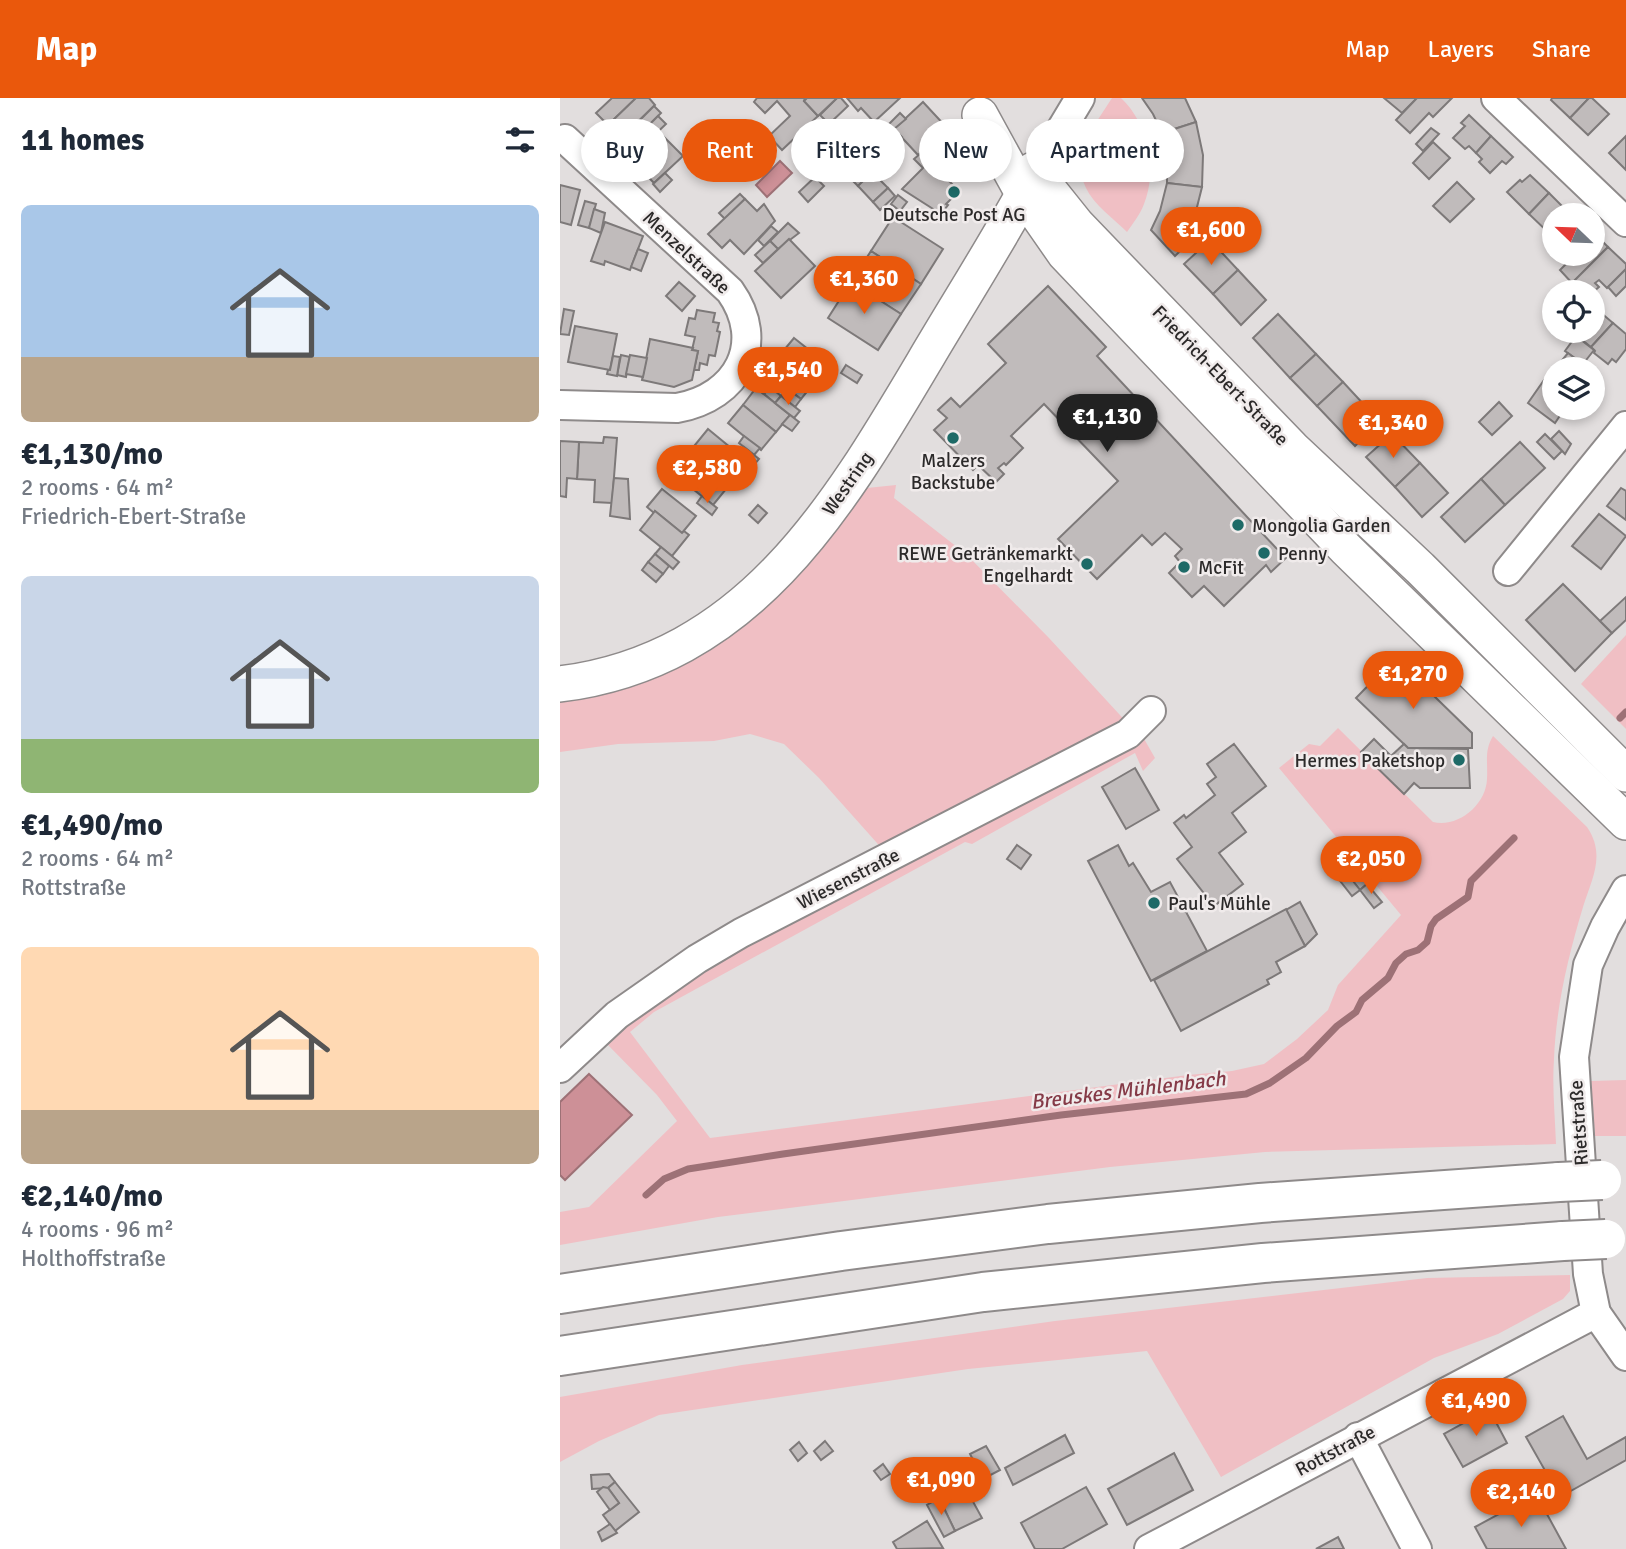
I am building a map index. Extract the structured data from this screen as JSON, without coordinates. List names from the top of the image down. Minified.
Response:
{"streets":{"main road":["Friedrich-Ebert-Straße","Westring"],"street":["Menzelstraße","Wiesenstraße","Rietstraße","Rottstraße"]},"crossings":[["Friedrich-Ebert-Straße","Westring"],["Rietstraße","Rottstraße"]],"water":["Breuskes Mühlenbach"],"places":["Deutsche Post AG","Malzers Backstube","Mongolia Garden","Penny","REWE Getränkemarkt Engelhardt","McFit","Hermes Paketshop","Paul's Mühle"],"north":"top left","page":{"header":"Map","nav":["Map","Layers","Share"],"heading":"11 homes","chip":["Buy","Rent","Filters","New","Apartment"],"list":[{"name":"€1,130/mo","note":"2 rooms · 64 m² · Friedrich-Ebert-Straße"},{"name":"€1,490/mo","note":"2 rooms · 64 m² · Rottstraße"},{"name":"€2,140/mo","note":"4 rooms · 96 m² · Holthoffstraße"}],"price":["€1,600","€1,360","€1,540","€1,130","€1,340","€2,580","€1,270","€2,050","€1,490","€1,090","€2,140"]}}
